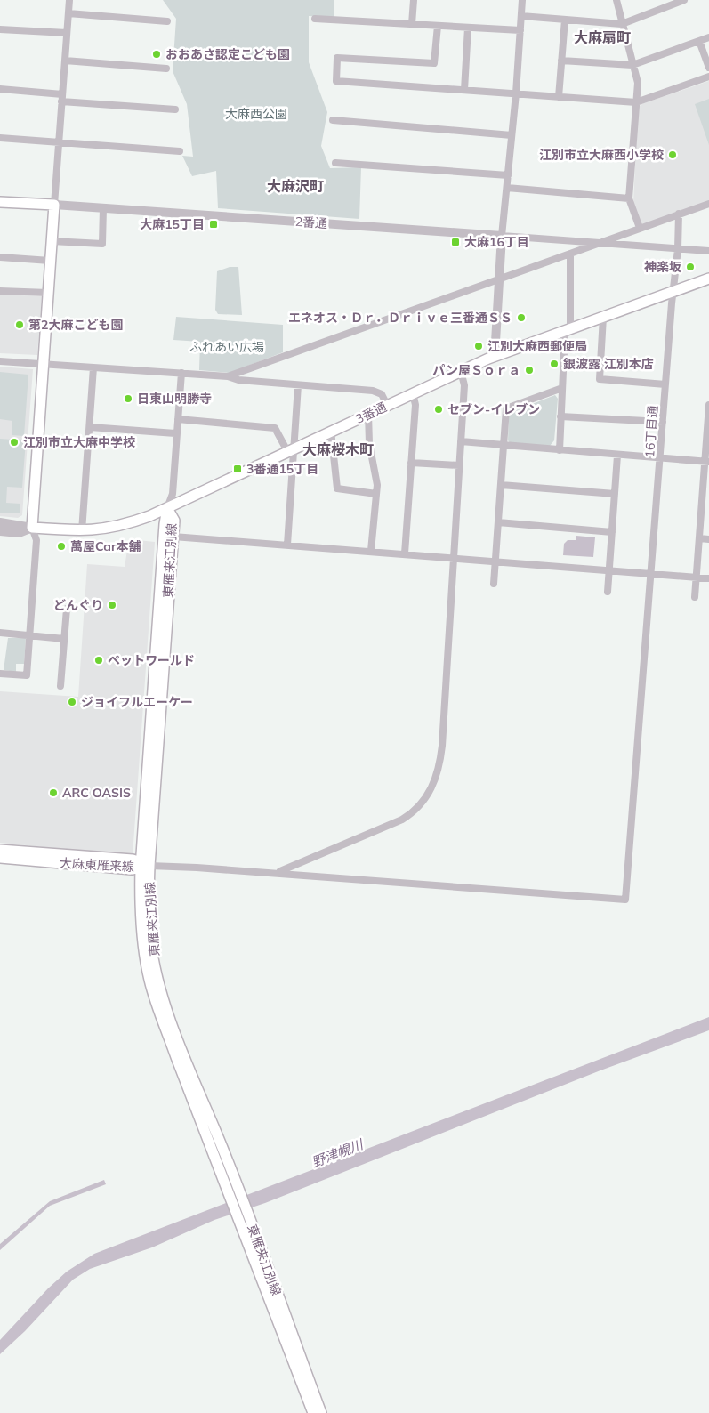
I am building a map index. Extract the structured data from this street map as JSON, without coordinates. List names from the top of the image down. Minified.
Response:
{"streets":{"main road":["2番通","3番通","東雁来江別線","大麻東雁来線"],"street":["16丁目通"]},"crossings":[["3番通","16丁目通"],["3番通","東雁来江別線"],["東雁来江別線","大麻東雁来線"]],"districts":["大麻扇町","大麻沢町","大麻桜木町"],"water":["野津幌川"],"parks":["大麻西公園","ふれあい広場"],"places":{"other":["おおあさ認定こども園","江別市立大麻西小学校","神楽坂","エネオス・Ｄｒ．Ｄｒｉｖｅ三番通ＳＳ","第2大麻こども園","江別大麻西郵便局","銀波露 江別本店","パン屋Ｓｏｒａ","日東山明勝寺","セブン-イレブン","江別市立大麻中学校","萬屋Car本舗","どんぐり","ペットワールド","ジョイフルエーケー","ARC OASIS"],"transit":["大麻15丁目","大麻16丁目","3番通15丁目"]}}
